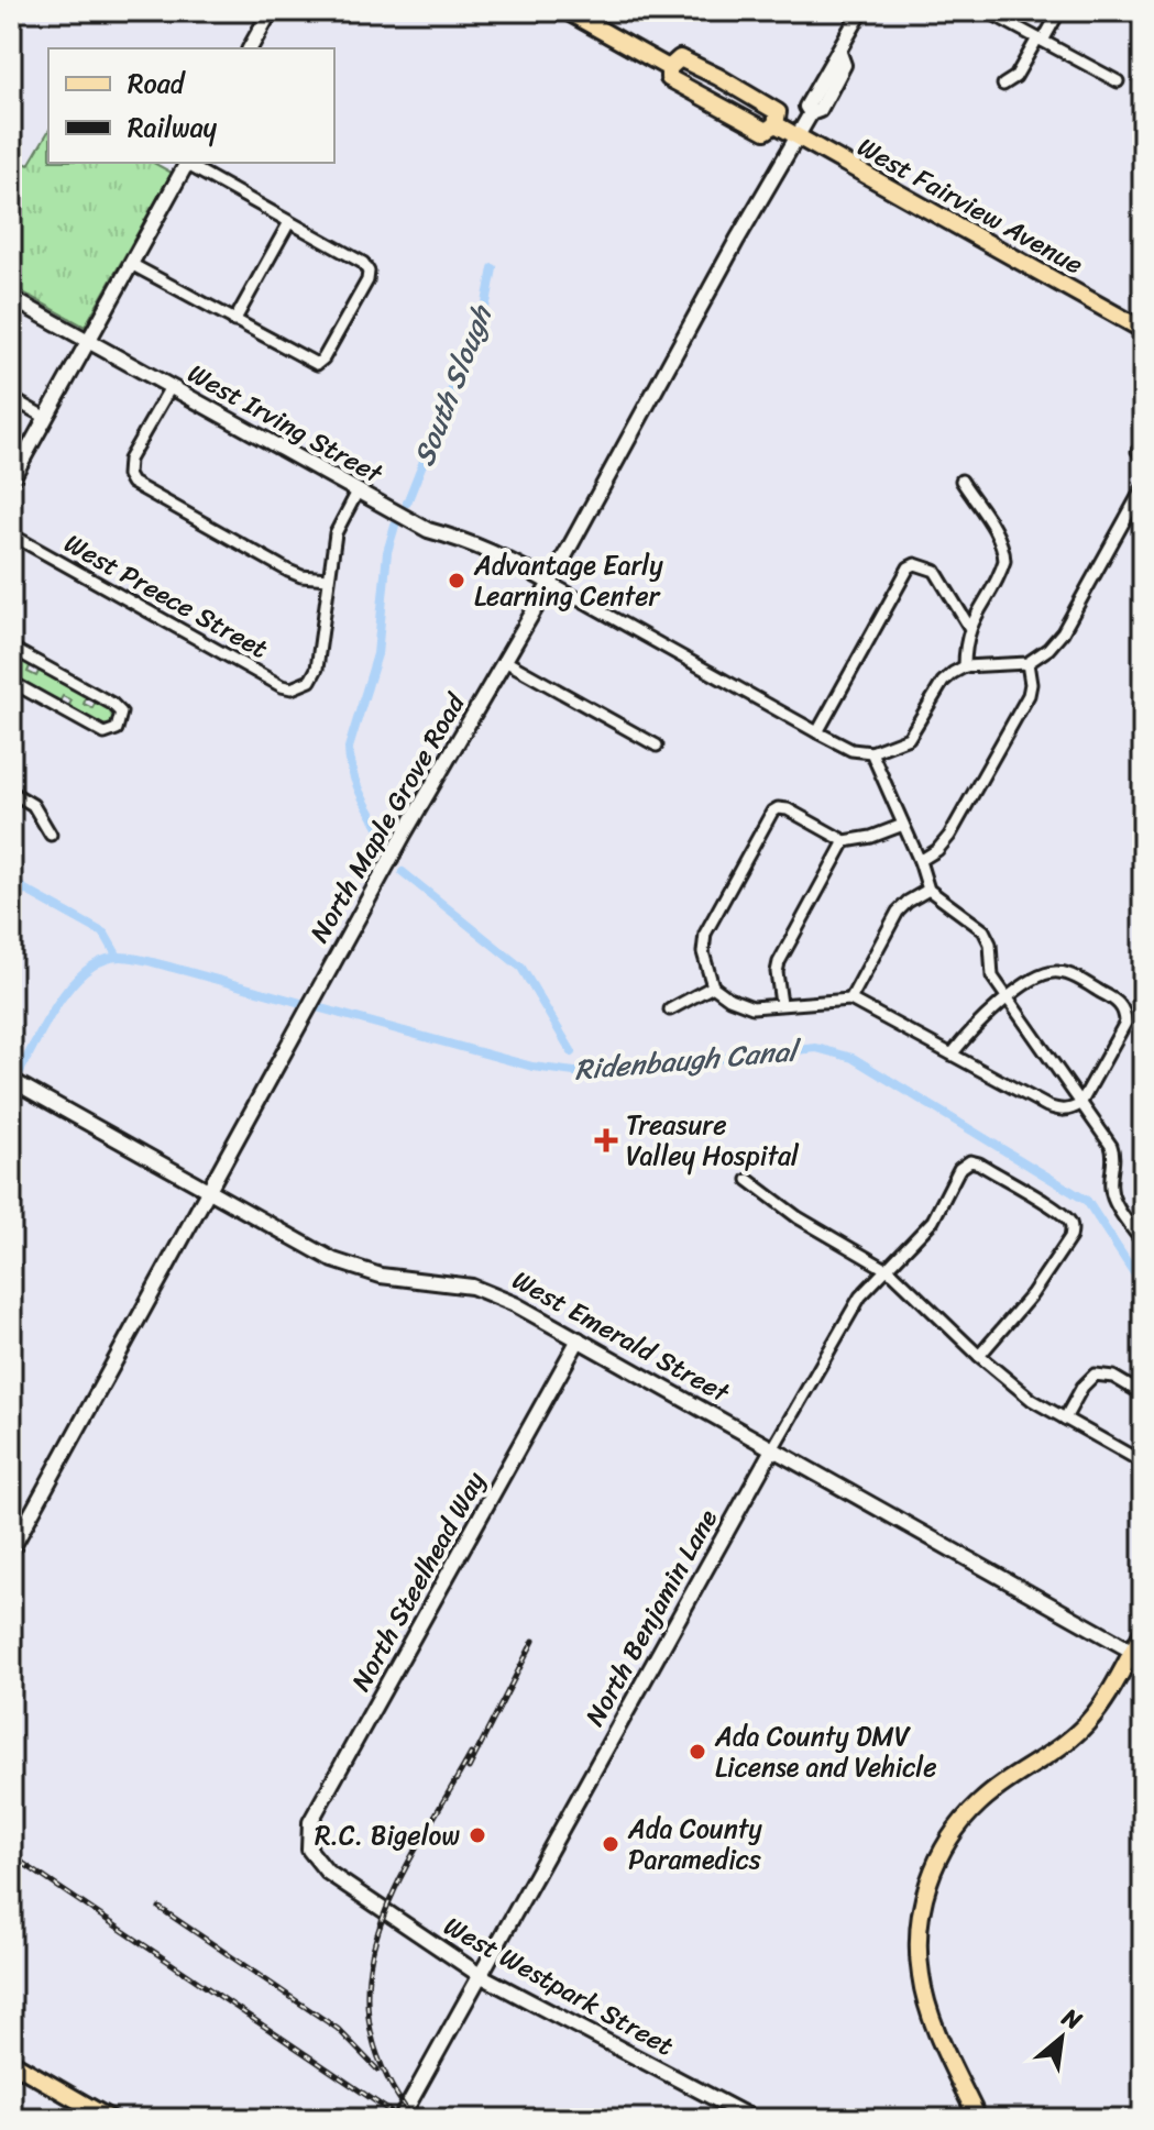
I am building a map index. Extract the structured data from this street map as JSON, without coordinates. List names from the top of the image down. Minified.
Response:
{"streets":{"main road":["West Fairview Avenue","West Irving Street","North Maple Grove Road","West Emerald Street","North Steelhead Way","North Benjamin Lane","West Westpark Street"],"street":["West Preece Street"]},"crossings":[["West Fairview Avenue","North Maple Grove Road"],["West Irving Street","North Maple Grove Road"],["North Maple Grove Road","West Emerald Street"],["West Emerald Street","North Steelhead Way"],["West Emerald Street","North Benjamin Lane"],["North Steelhead Way","West Westpark Street"],["North Benjamin Lane","West Westpark Street"]],"water":["South Slough","Ridenbaugh Canal"],"places":{"other":["Advantage Early Learning Center","Ada County DMV License and Vehicle","R.C. Bigelow","Ada County Paramedics"],"health":["Treasure Valley Hospital"]},"legend":["Road","Railway"],"north":"top right"}
